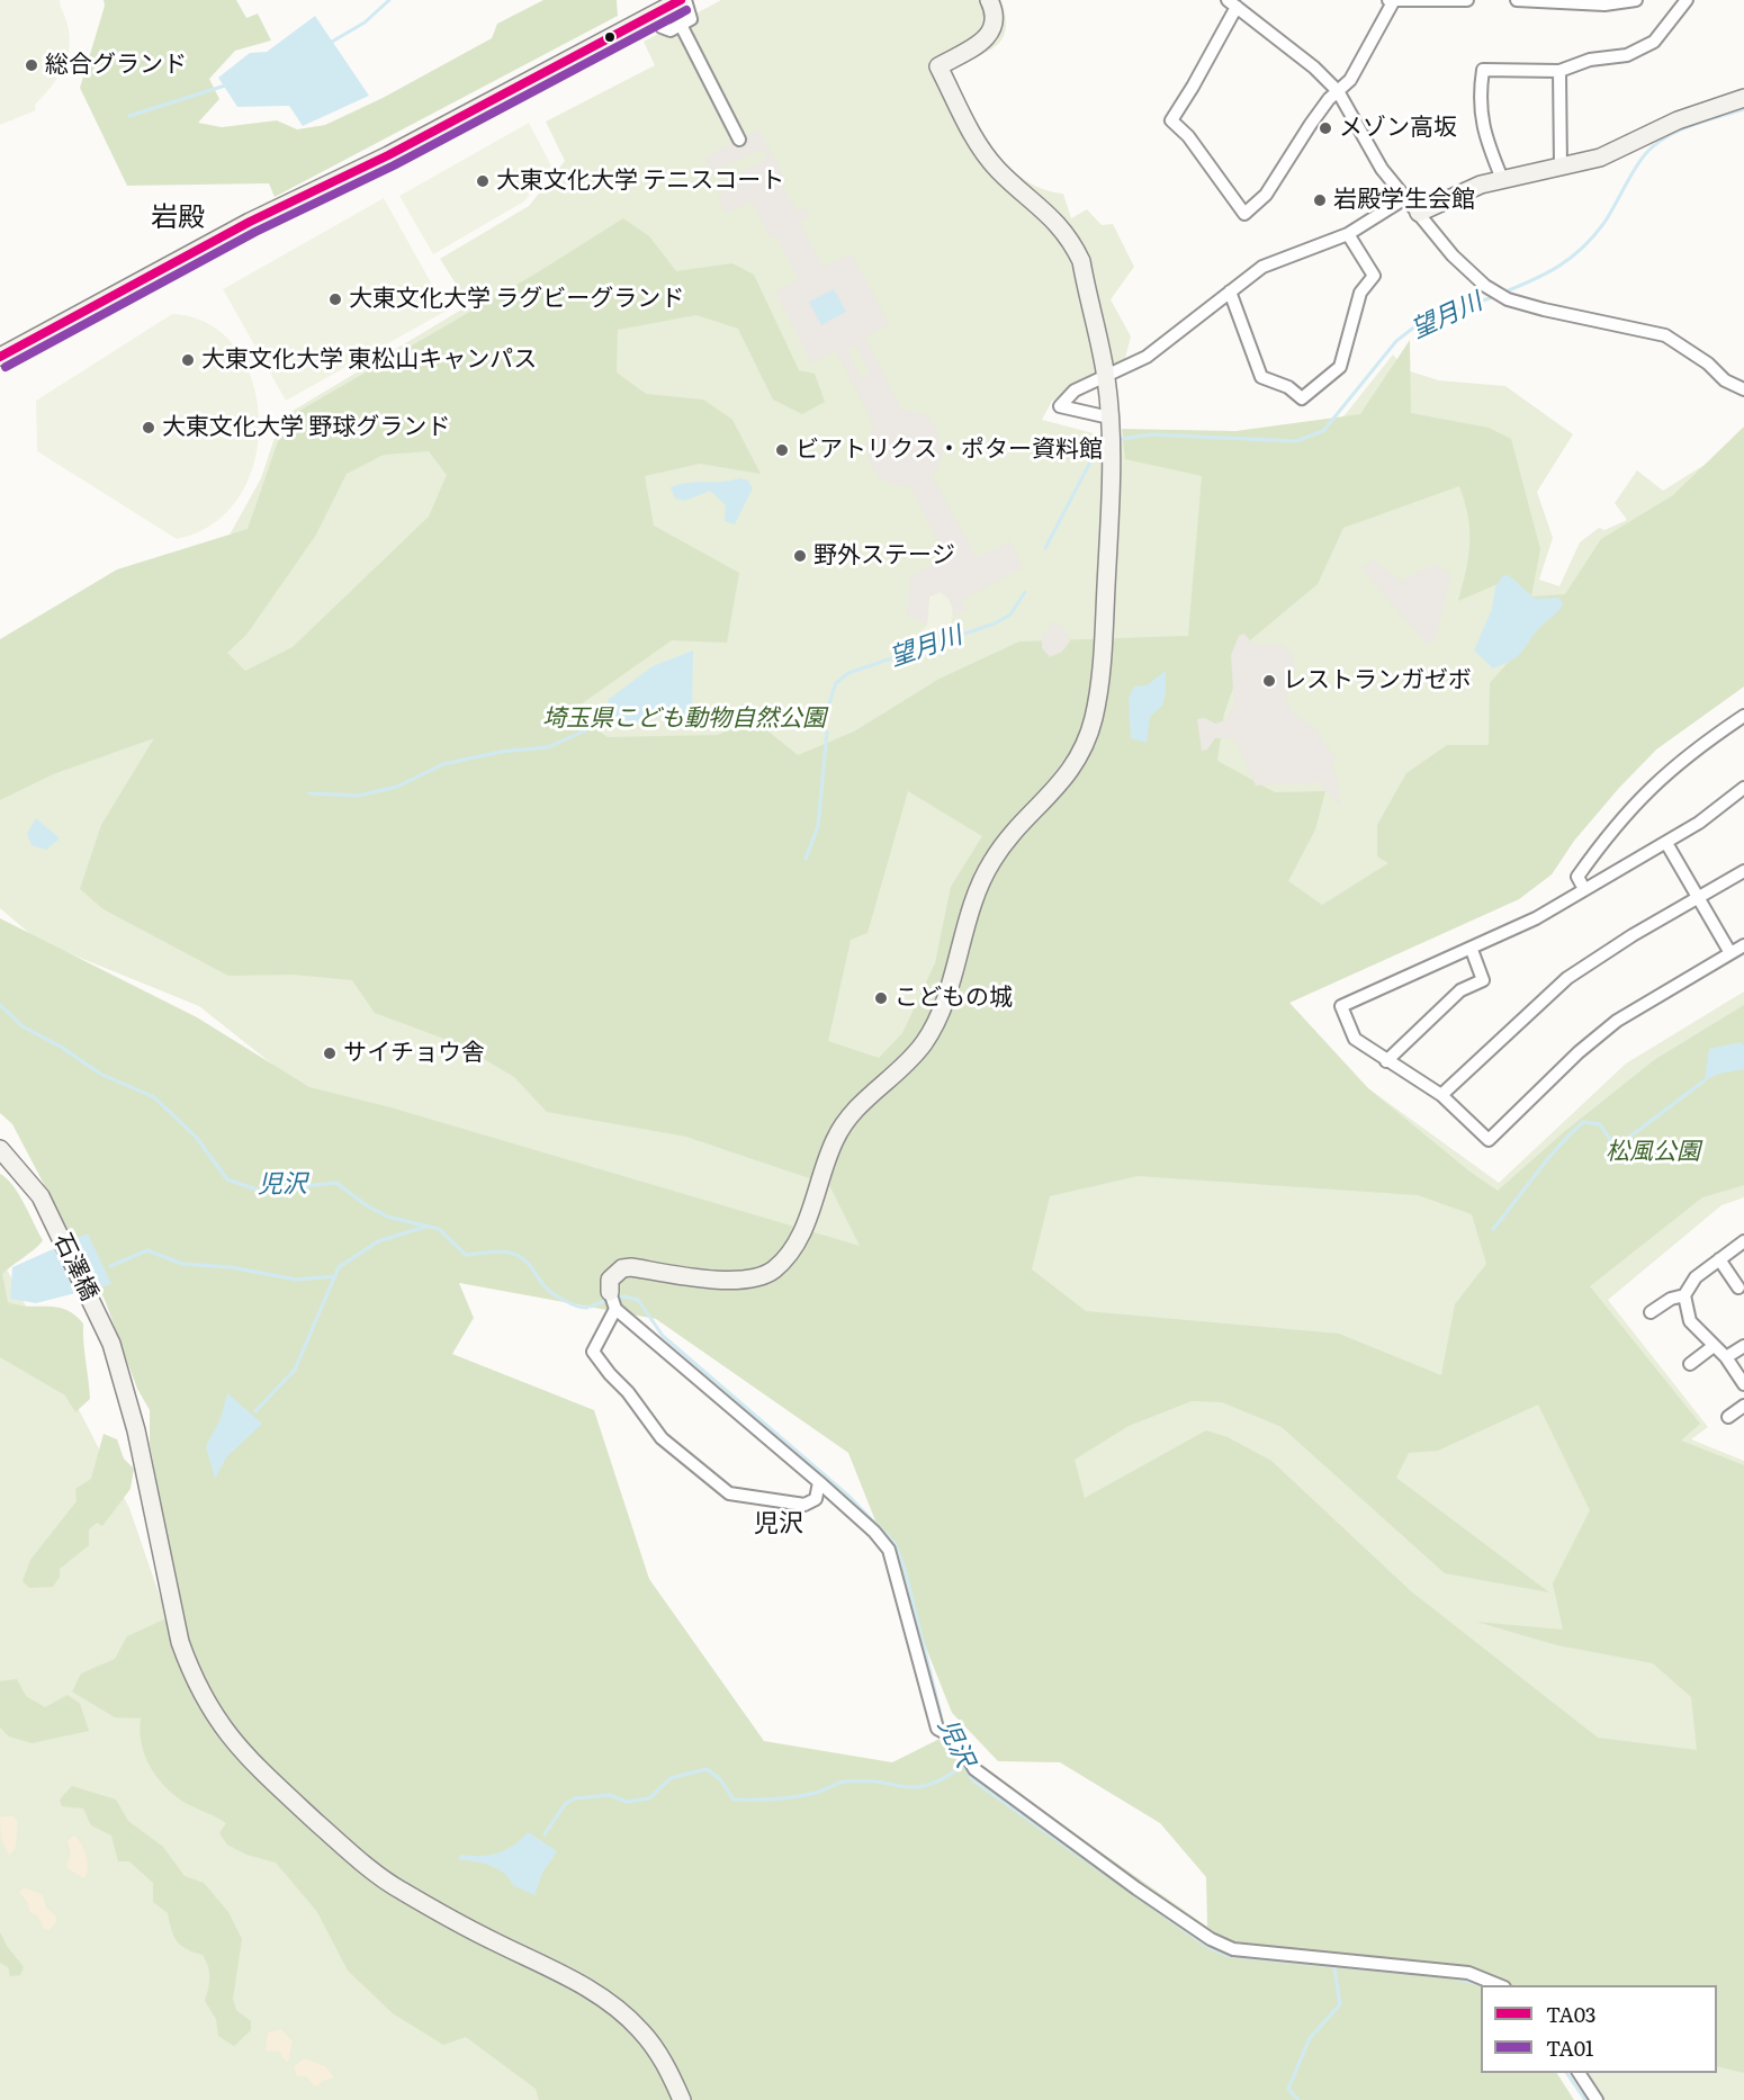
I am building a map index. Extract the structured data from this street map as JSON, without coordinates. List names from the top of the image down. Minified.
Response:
{"streets":{"street":["石澤橋"]},"districts":["岩殿","児沢"],"water":["望月川","児沢"],"parks":["埼玉県こども動物自然公園","松風公園"],"places":["総合グランド","メゾン高坂","大東文化大学 テニスコート","岩殿学生会館","大東文化大学 ラグビーグランド","大東文化大学 東松山キャンパス","大東文化大学 野球グランド","ビアトリクス・ポター資料館","野外ステージ","レストランガゼボ","こどもの城","サイチョウ舎"],"lines":["transit line TA03","transit line TA01"],"legend":["TA03","TA01"]}
